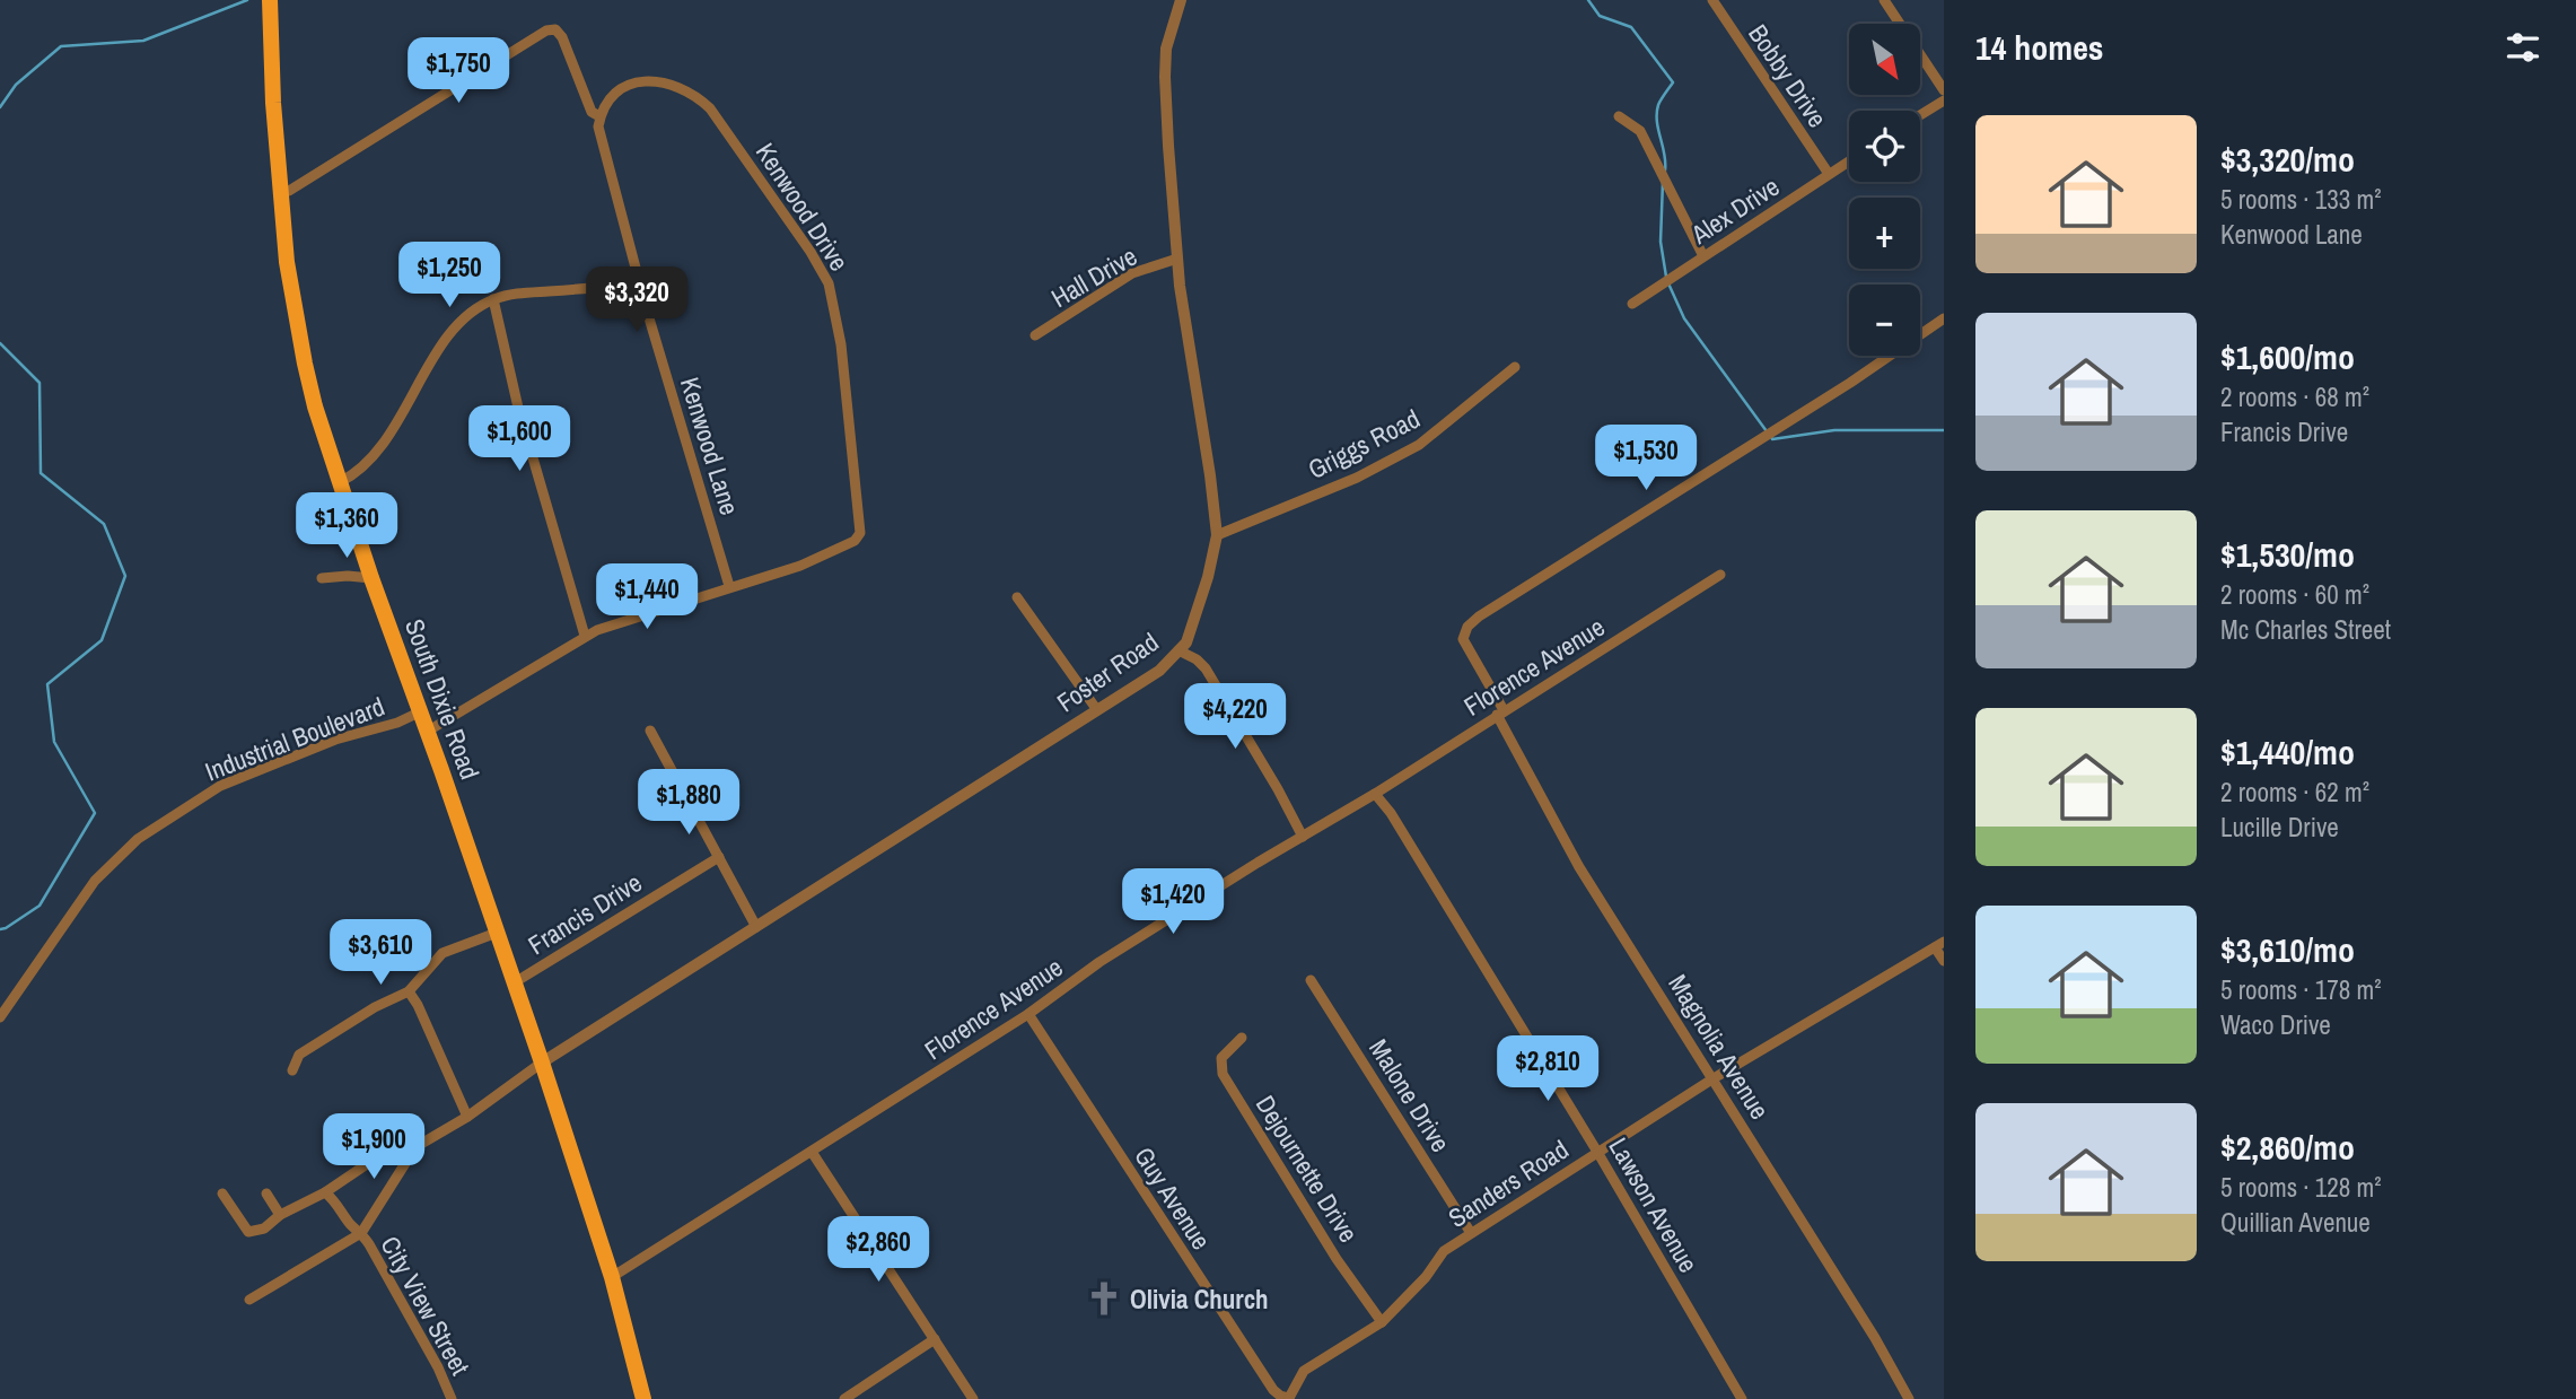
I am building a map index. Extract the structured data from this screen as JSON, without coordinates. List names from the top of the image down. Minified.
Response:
{"streets":{"main road":["South Dixie Road"],"street":["Bobby Drive","Kenwood Drive","Alex Drive","Hall Drive","Griggs Road","Kenwood Lane","Florence Avenue","Foster Road","Industrial Boulevard","Francis Drive","Magnolia Avenue","Malone Drive","Dejournette Drive","Sanders Road","Guy Avenue","Lawson Avenue","City View Street"]},"crossings":[["Bobby Drive","Alex Drive"],["Kenwood Drive","Kenwood Lane"],["Hall Drive","Foster Road"],["Griggs Road","Foster Road"],["Florence Avenue","South Dixie Road"],["Florence Avenue","Magnolia Avenue"],["Florence Avenue","Guy Avenue"],["Florence Avenue","Lawson Avenue"],["Foster Road","South Dixie Road"],["South Dixie Road","Industrial Boulevard"],["South Dixie Road","Francis Drive"],["Magnolia Avenue","Sanders Road"],["Malone Drive","Sanders Road"],["Dejournette Drive","Sanders Road"],["Sanders Road","Guy Avenue"],["Sanders Road","Lawson Avenue"]],"places":{"church":["Olivia Church"]},"north":"bottom right","page":{"heading":"14 homes","map_buttons":["+","−"],"price":["$1,750","$1,250","$3,320","$1,600","$1,530","$1,360","$1,440","$4,220","$1,880","$1,420","$3,610","$2,810","$1,900","$2,860"],"list":[{"name":"$3,320/mo","note":"5 rooms · 133 m² · Kenwood Lane"},{"name":"$1,600/mo","note":"2 rooms · 68 m² · Francis Drive"},{"name":"$1,530/mo","note":"2 rooms · 60 m² · Mc Charles Street"},{"name":"$1,440/mo","note":"2 rooms · 62 m² · Lucille Drive"},{"name":"$3,610/mo","note":"5 rooms · 178 m² · Waco Drive"},{"name":"$2,860/mo","note":"5 rooms · 128 m² · Quillian Avenue"}]}}
